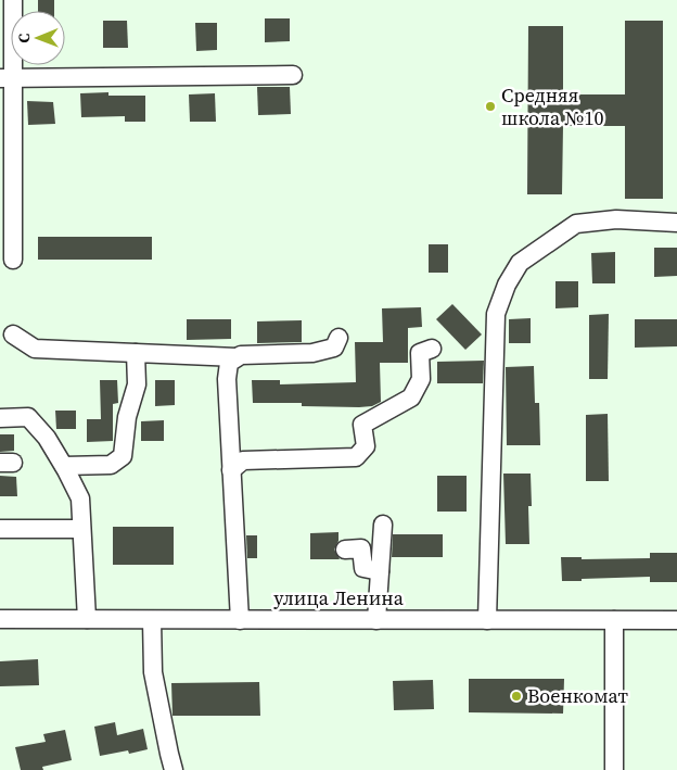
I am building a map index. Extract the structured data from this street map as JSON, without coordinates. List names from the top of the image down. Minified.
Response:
{"streets":{"street":["улица Ленина"]},"places":["Средняя школа №10","Военкомат"],"north":"left"}
